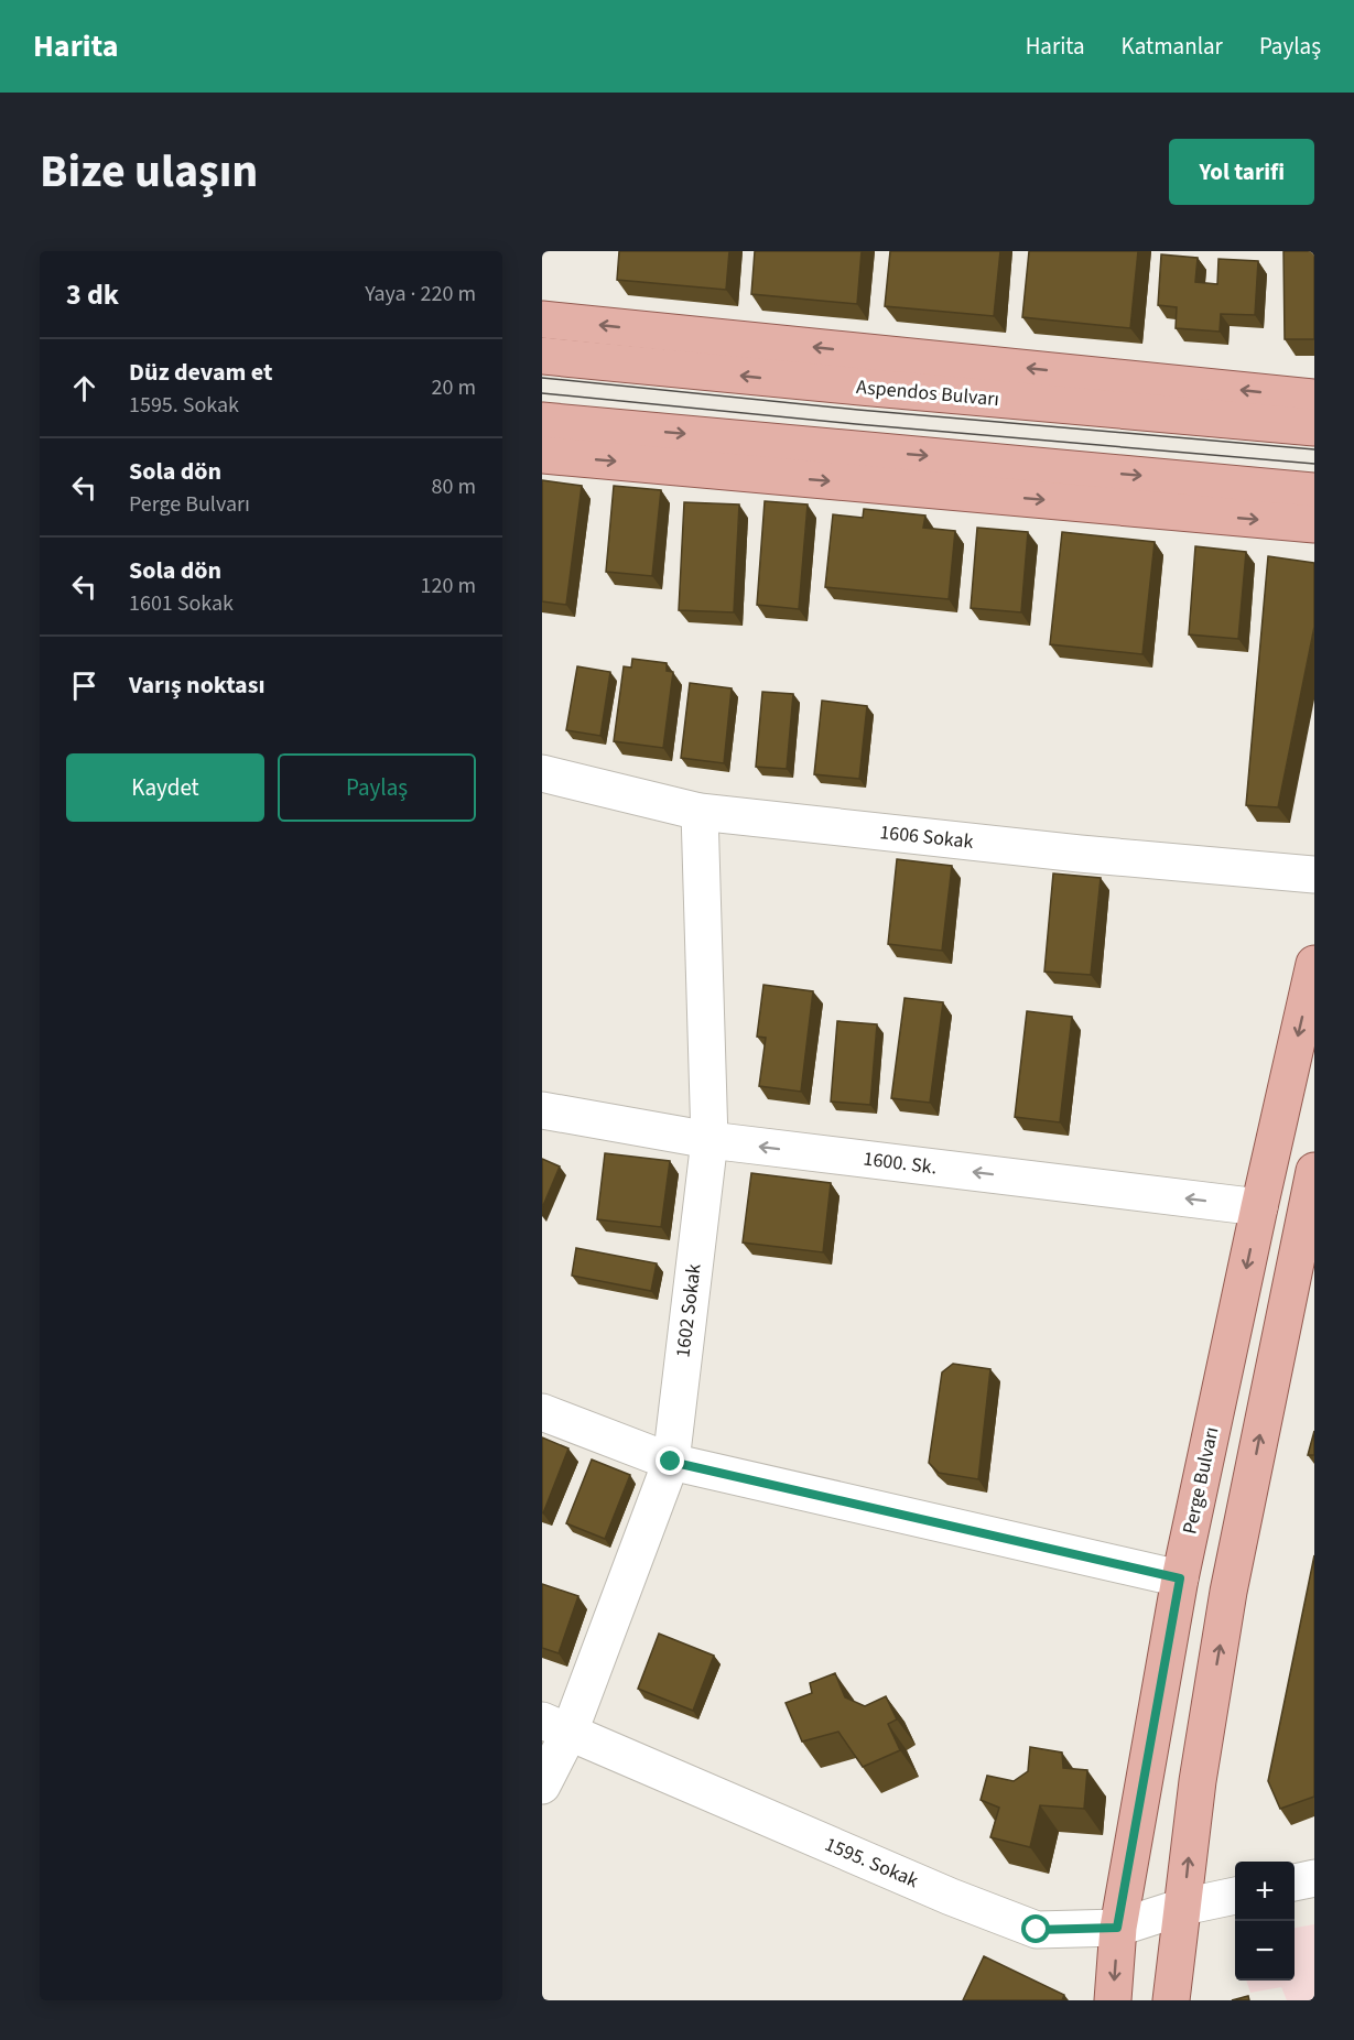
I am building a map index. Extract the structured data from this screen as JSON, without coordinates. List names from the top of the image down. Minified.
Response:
{"streets":{"main road":["Aspendos Bulvarı","Perge Bulvarı"],"street":["1606 Sokak","1600. Sk.","1602 Sokak","1595. Sokak"]},"crossings":[["1606 Sokak","1602 Sokak"],["1600. Sk.","1602 Sokak"],["1600. Sk.","Perge Bulvarı"],["1602 Sokak","1595. Sokak"],["Perge Bulvarı","1595. Sokak"]],"one_way":["1600. Sk."],"page":{"header":"Harita","nav":["Harita","Katmanlar","Paylaş"],"title":"Bize ulaşın","buttons":["Yol tarifi",["Kaydet","Paylaş"]],"heading":["3 dk","Yaya · 220 m"],"list":[["Düz devam et","1595. Sokak","20 m"],["Sola dön","Perge Bulvarı","80 m"],["Sola dön","1601 Sokak","120 m"],"Varış noktası"],"map_buttons":["+","−"]}}
